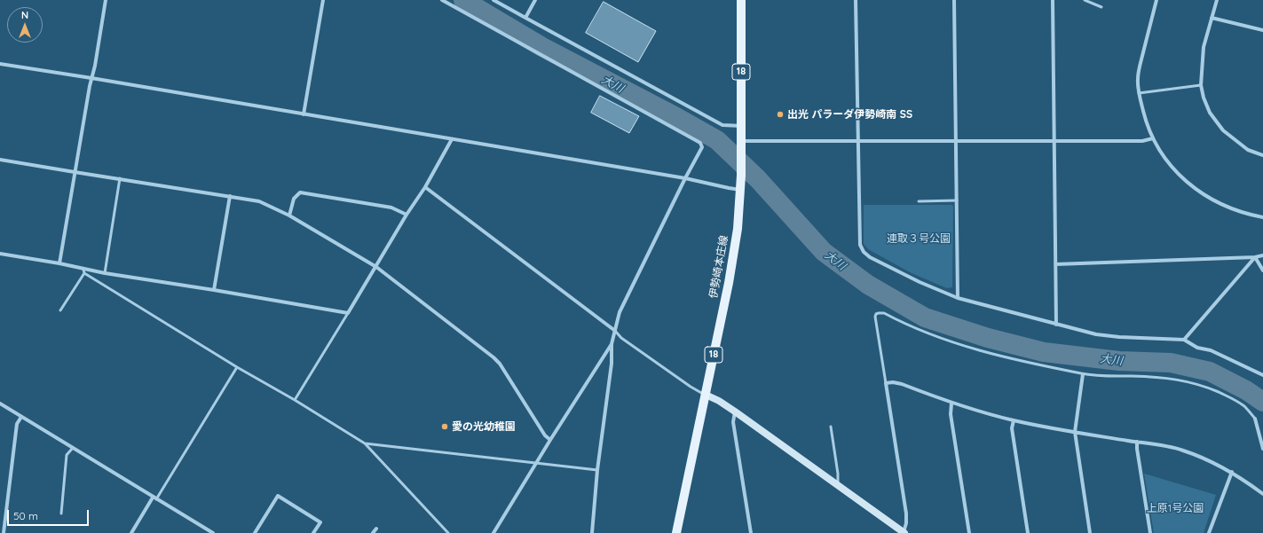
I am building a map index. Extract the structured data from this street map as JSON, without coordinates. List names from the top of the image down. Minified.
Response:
{"streets":{"main road":["18","伊勢崎本庄線"]},"water":["大川"],"parks":["連取３号公園","上原1号公園"],"places":["出光 パラーダ伊勢崎南 SS","愛の光幼稚園"],"scale_bar":"50 m","north":"top"}
